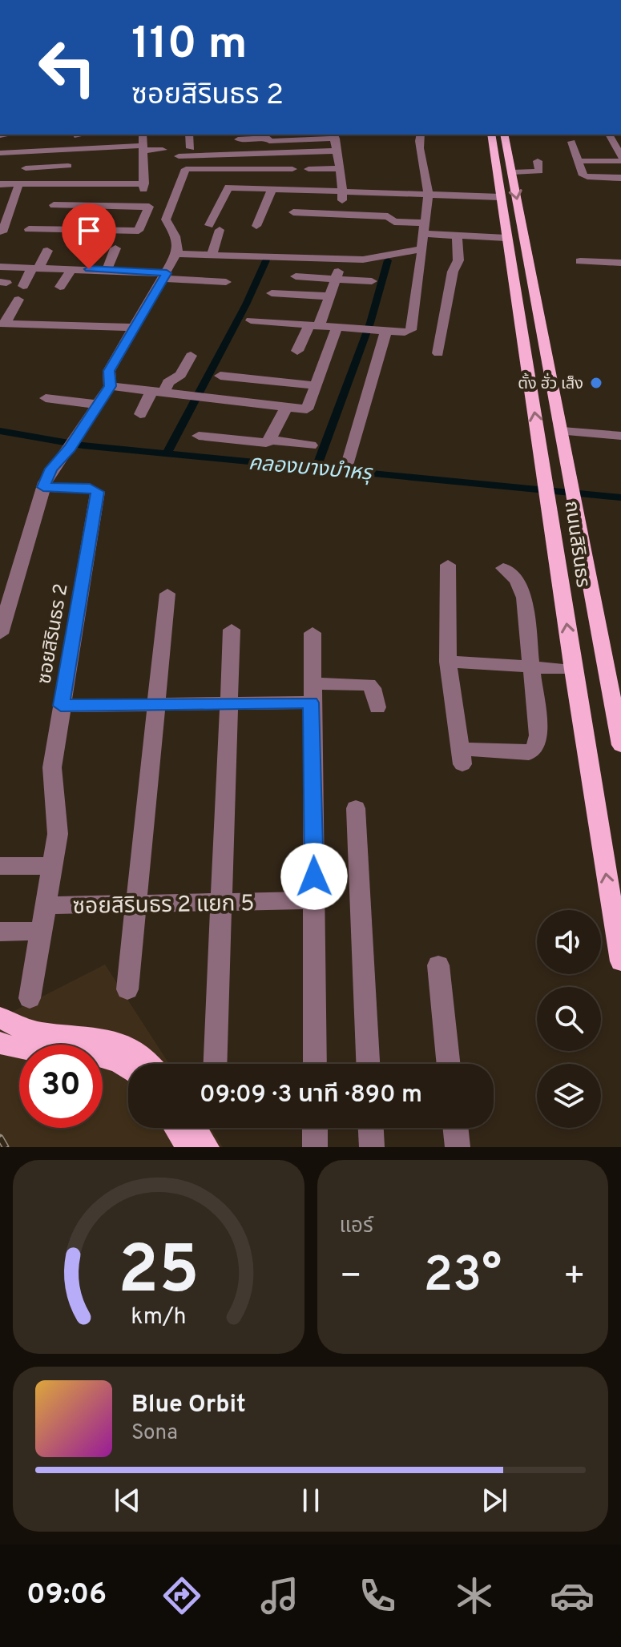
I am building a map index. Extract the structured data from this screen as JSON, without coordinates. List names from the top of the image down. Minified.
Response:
{"streets":{"main road":["ถนนสิรินธร"],"street":["ซอยสิรินธร 2","ซอยสิรินธร 2 แยก 5"]},"water":["คลองบางบำหรุ"],"places":["ตั้ง ฮั่ว เส็ง"],"page":{"turn":["110 m","ซอยสิรินธร 2"],"limit":"30","trip":"09:09 · 3 นาที · 890 m","tile":"แอร์","heat":["−","23°","+"],"song":["Blue Orbit","Sona"],"tabs":"09:06","gauge":["25","km/h"]}}
